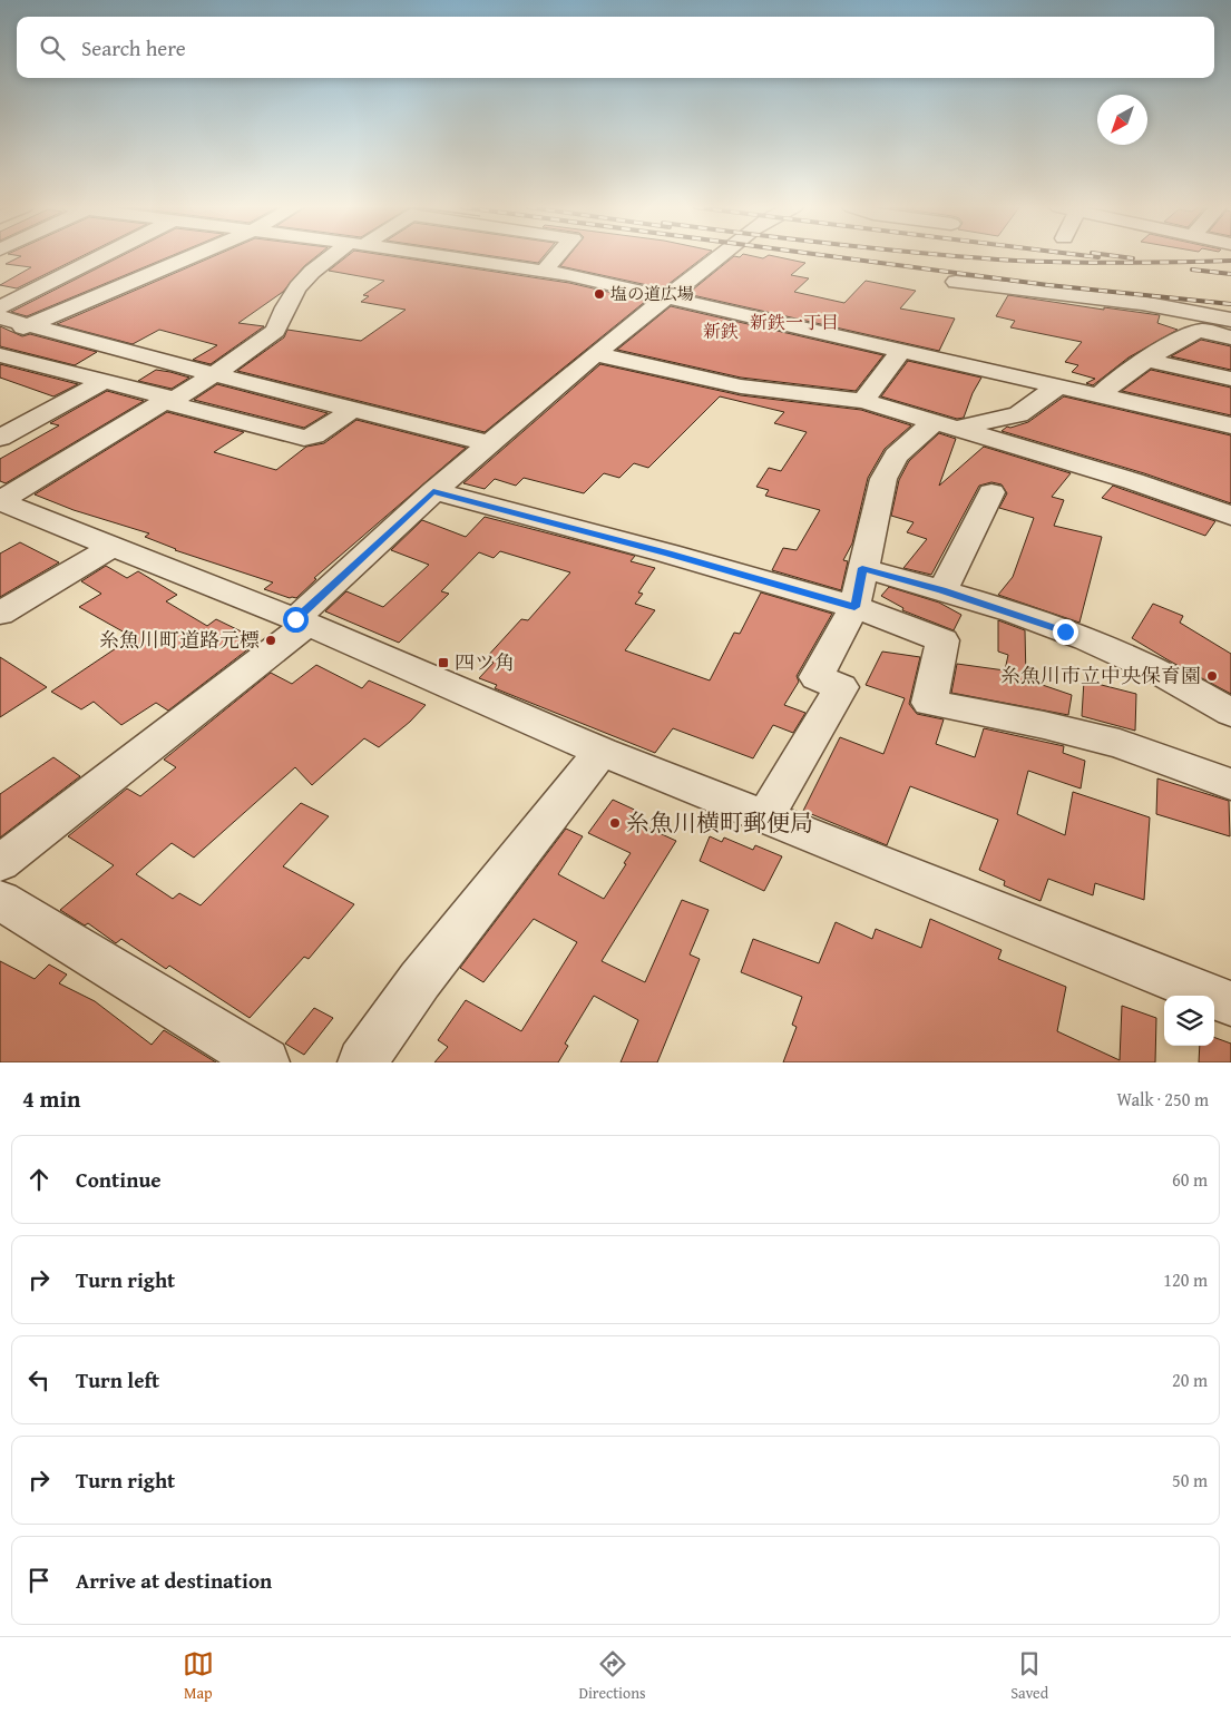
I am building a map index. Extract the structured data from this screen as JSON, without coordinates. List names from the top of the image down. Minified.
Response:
{"districts":["新鉄一丁目","新鉄"],"places":{"other":["塩の道広場","糸魚川町道路元標","糸魚川市立中央保育園","糸魚川横町郵便局"],"transit":["四ツ角"]},"north":"bottom left","page":{"search":"Search here","heading":["4 min","Walk · 250 m"],"list":[["Continue","60 m"],["Turn right","120 m"],["Turn left","20 m"],["Turn right","50 m"],"Arrive at destination"],"nav":["Map","Directions","Saved"]}}
